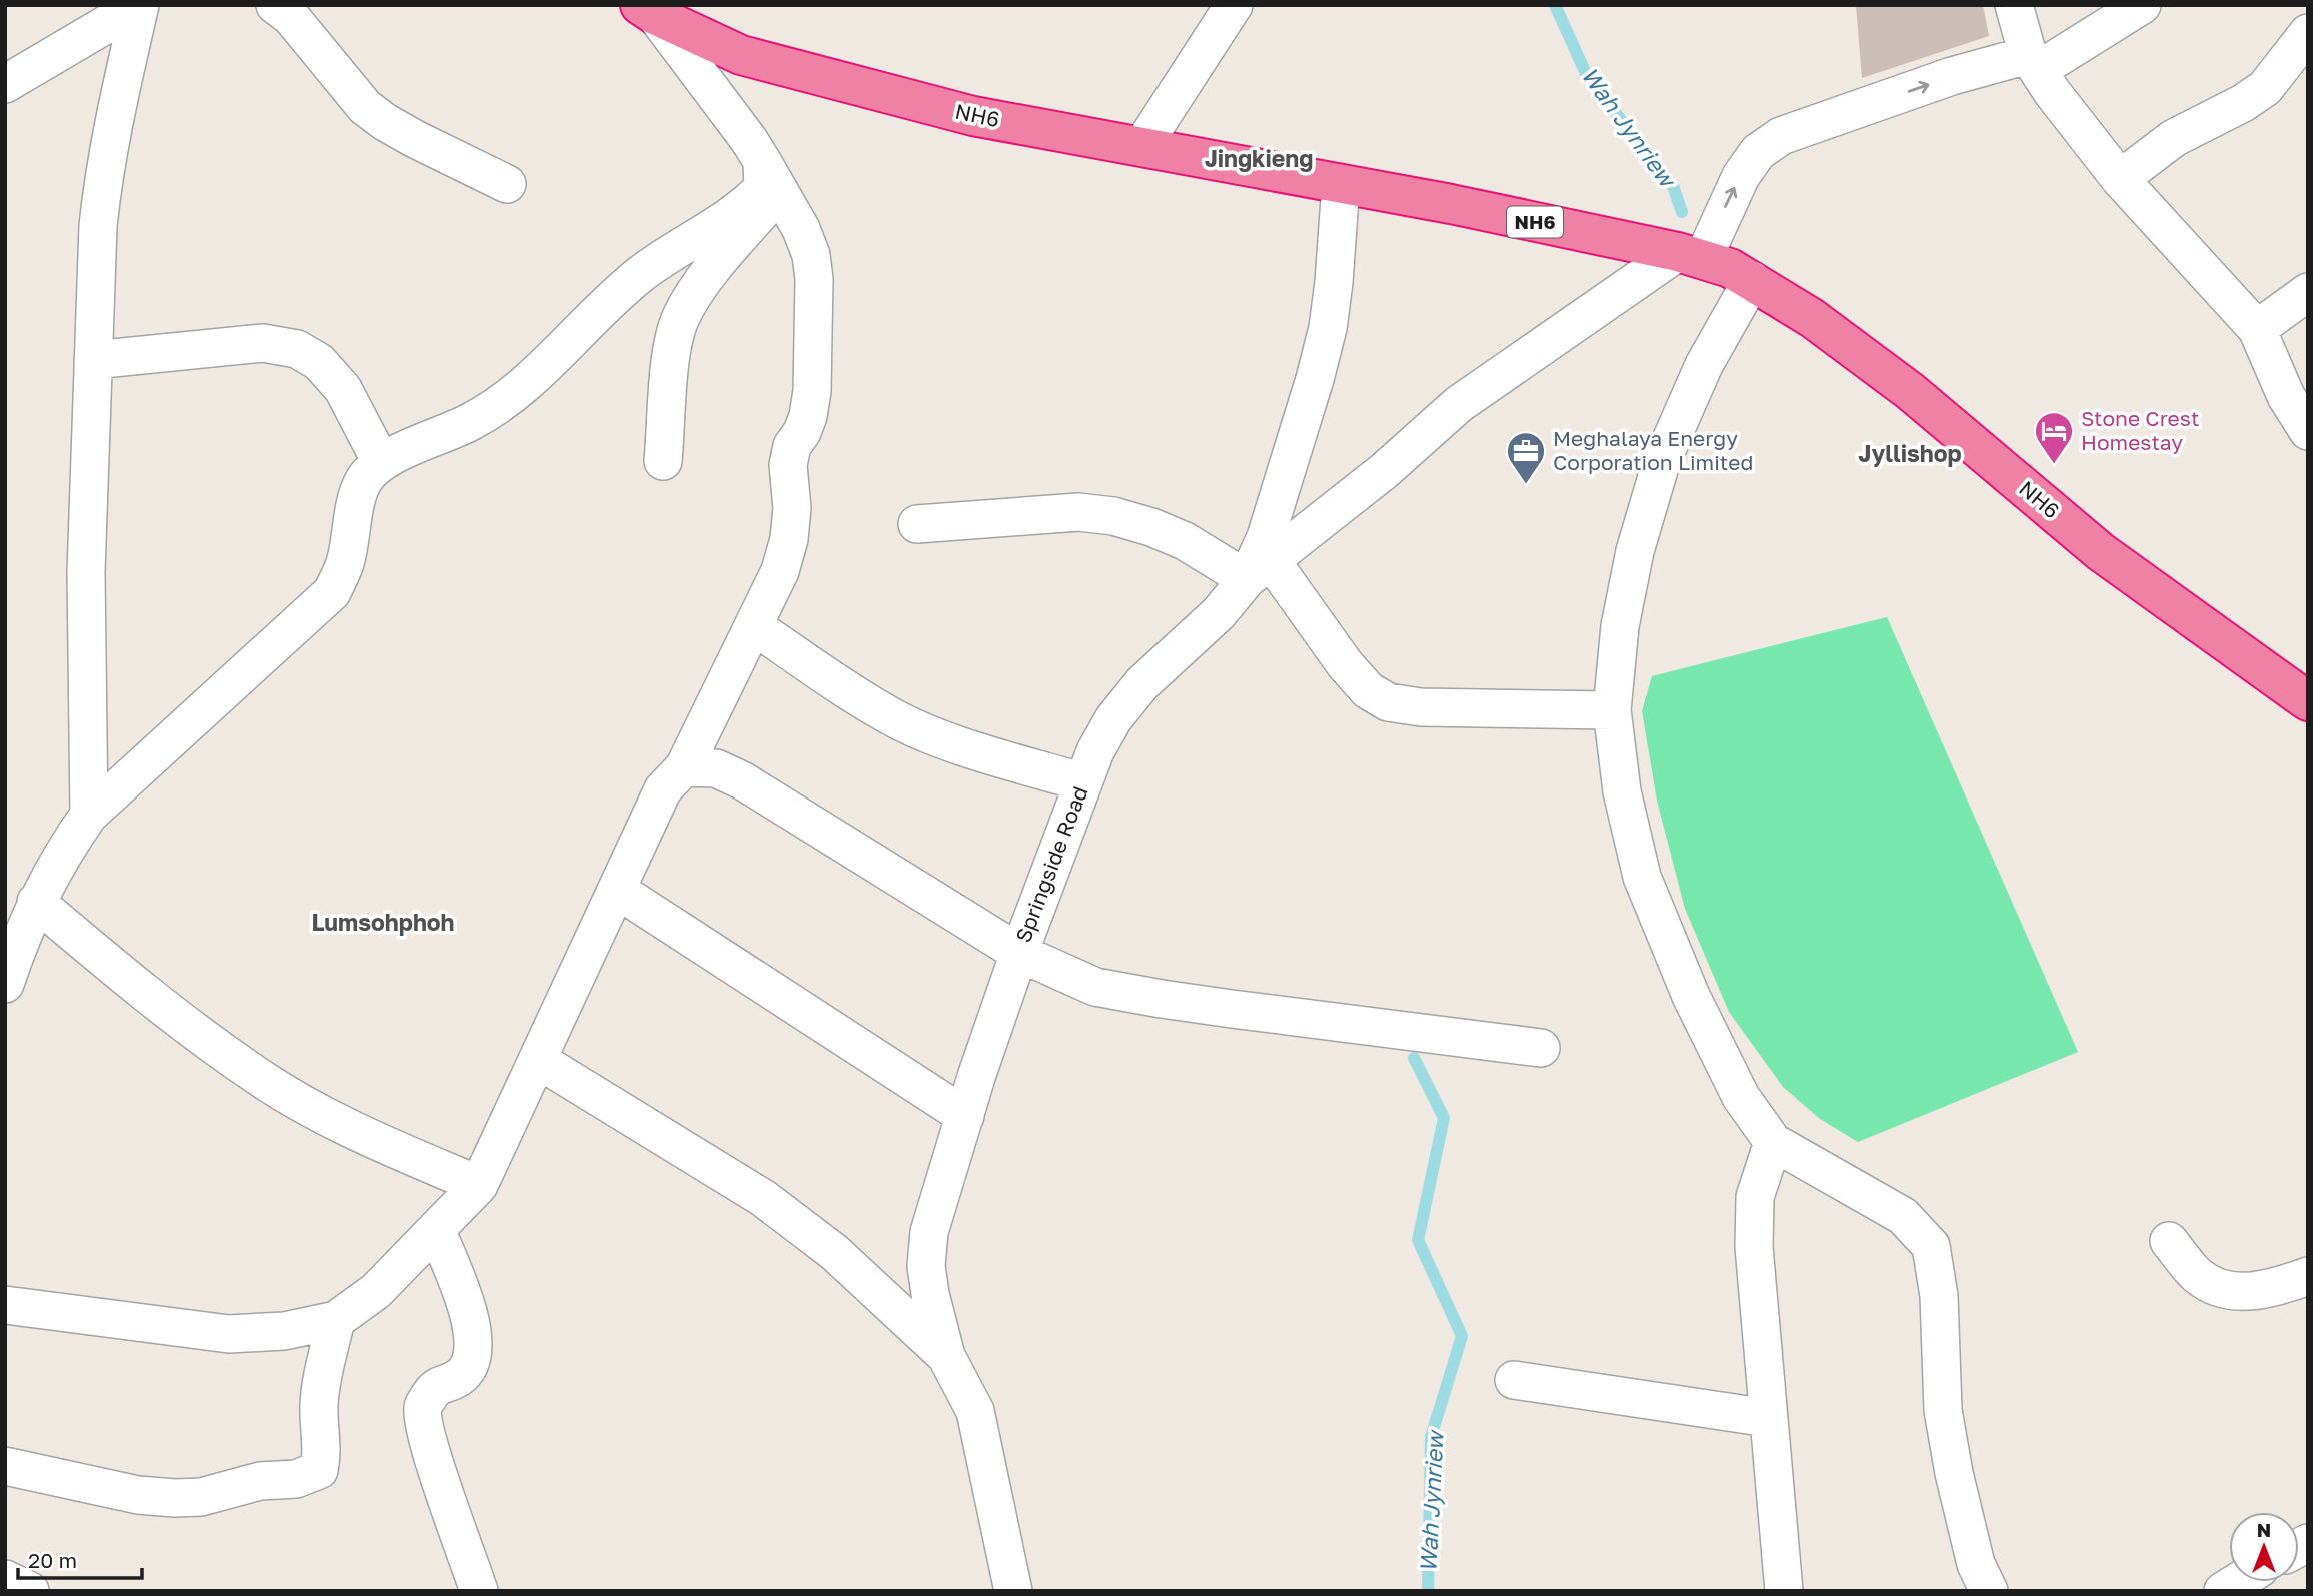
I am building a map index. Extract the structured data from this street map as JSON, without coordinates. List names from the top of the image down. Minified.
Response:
{"streets":{"highway":["NH6"],"street":["Springside Road"]},"crossings":[["NH6","Springside Road"]],"districts":["Jingkieng","Jyllishop","Lumsohphoh"],"water":["Wah Jynriew"],"places":{"hotel":["Stone Crest Homestay"],"office":["Meghalaya Energy Corporation Limited"]},"scale_bar":"20 m","north":"top"}
